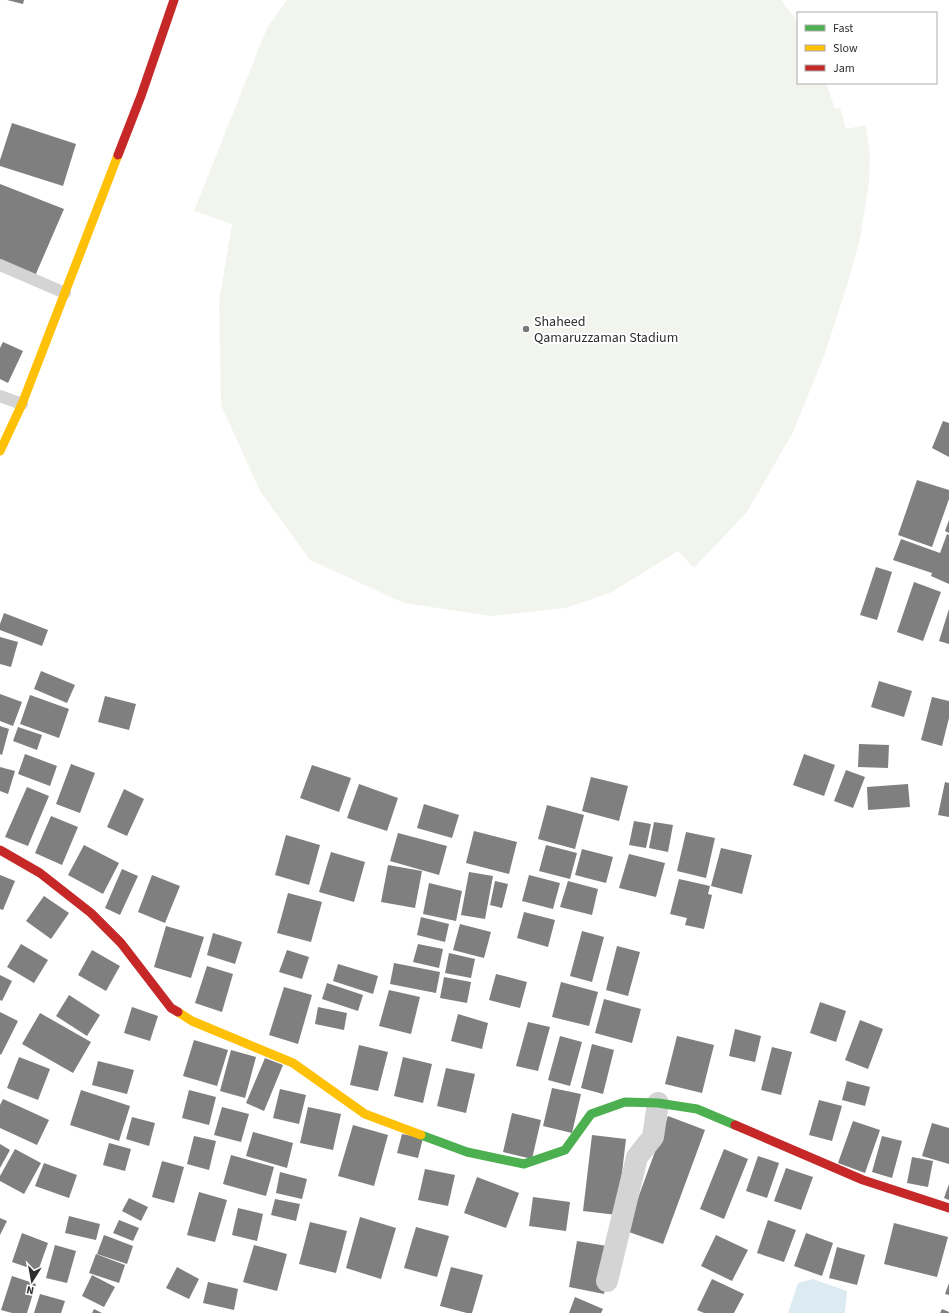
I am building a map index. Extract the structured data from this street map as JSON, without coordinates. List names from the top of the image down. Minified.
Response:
{"places":["Shaheed Qamaruzzaman Stadium"],"legend":["Fast","Slow","Jam"],"north":"bottom"}
